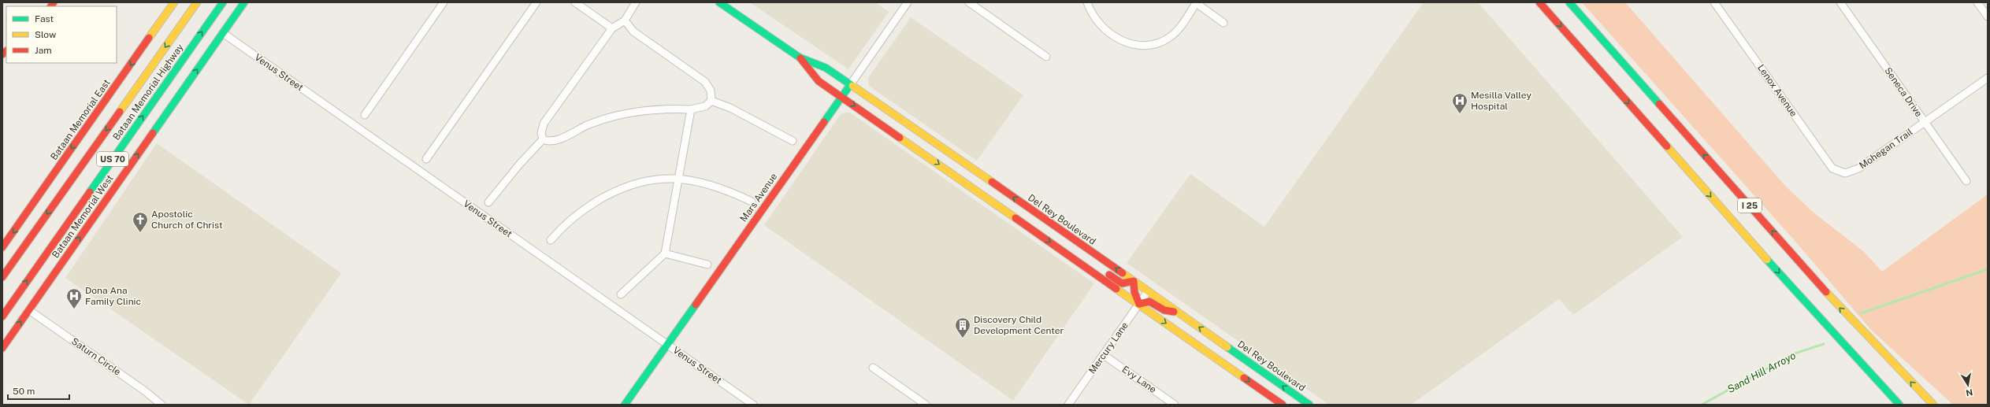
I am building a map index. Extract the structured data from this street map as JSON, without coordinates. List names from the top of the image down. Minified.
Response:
{"streets":{"main road":["Bataan Memorial Highway","Bataan Memorial East","US 70","Mars Avenue","I 25","Bataan Memorial West","Del Rey Boulevard"],"street":["Venus Street","Lenox Avenue","Seneca Drive","Mohegan Trail","Mercury Lane","Saturn Circle","Evy Lane"]},"crossings":[["Venus Street","Mars Avenue"],["Venus Street","Bataan Memorial West"],["Lenox Avenue","Mohegan Trail"],["Seneca Drive","Mohegan Trail"],["Mars Avenue","Del Rey Boulevard"],["Bataan Memorial West","Saturn Circle"],["Del Rey Boulevard","Mercury Lane"],["Mercury Lane","Evy Lane"]],"one_way":["Bataan Memorial East","Bataan Memorial West"],"water":["Sand Hill Arroyo"],"places":{"hospital":["Mesilla Valley Hospital","Dona Ana Family Clinic"],"church":["Apostolic Church of Christ"],"building":["Discovery Child Development Center"]},"legend":["Fast","Slow","Jam"],"scale_bar":"50 m","north":"bottom"}
